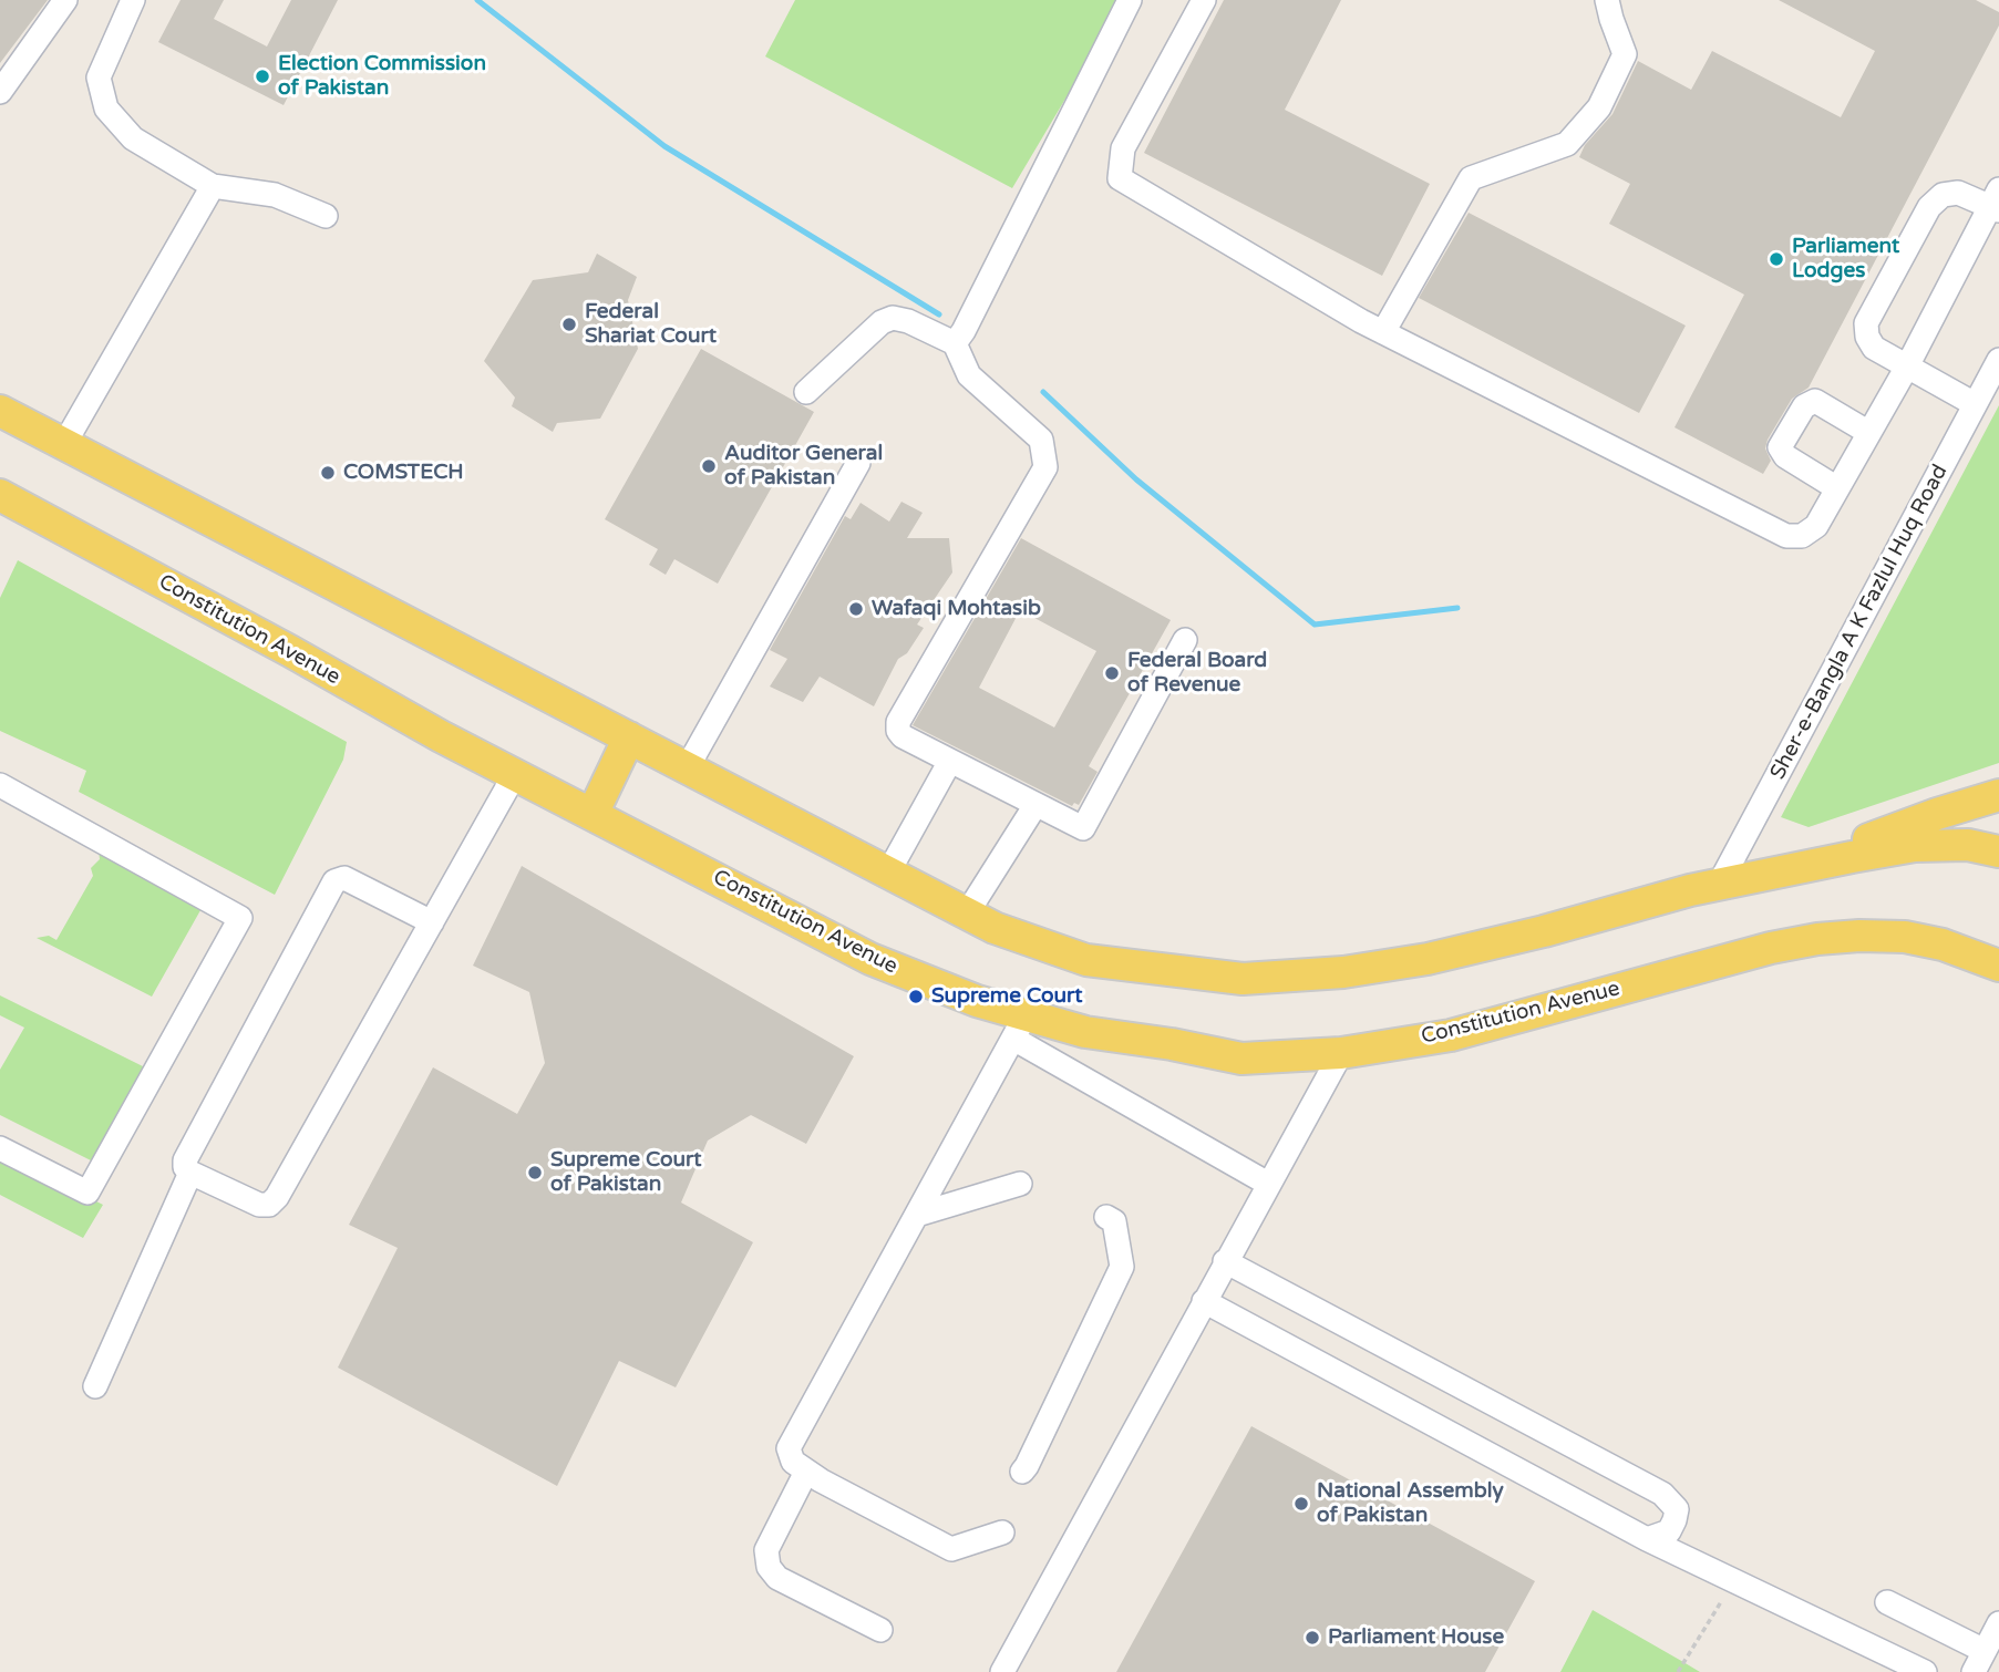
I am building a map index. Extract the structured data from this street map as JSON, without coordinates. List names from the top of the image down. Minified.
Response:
{"streets":{"main road":["Constitution Avenue"],"street":["Sher-e-Bangla A K Fazlul Huq Road"]},"places":["Election Commission of Pakistan","Parliament Lodges","Federal Shariat Court","Auditor General of Pakistan","COMSTECH","Wafaqi Mohtasib","Federal Board of Revenue","Supreme Court","Supreme Court of Pakistan","National Assembly of Pakistan","Parliament House"]}
